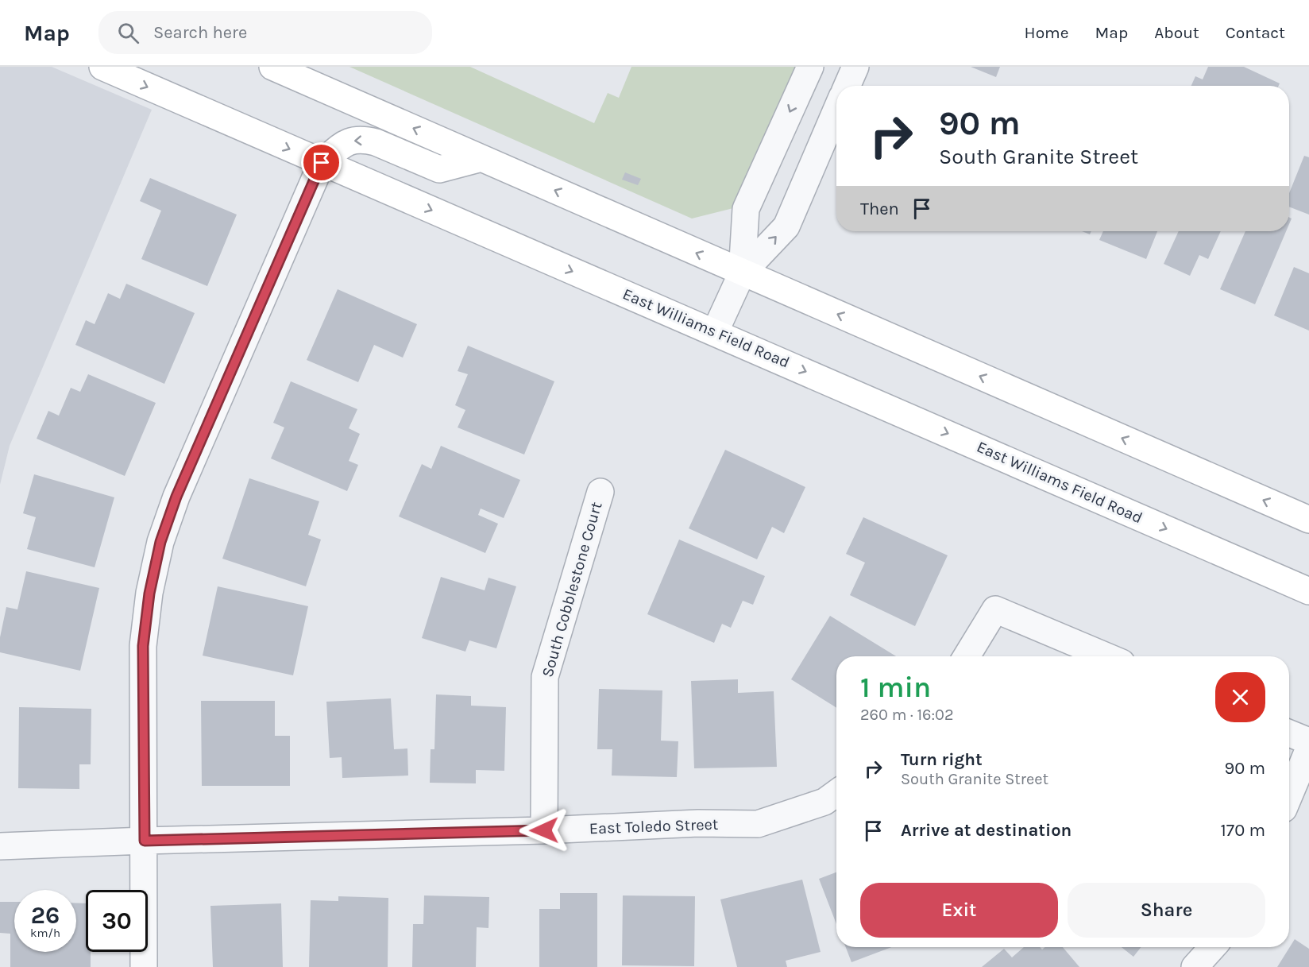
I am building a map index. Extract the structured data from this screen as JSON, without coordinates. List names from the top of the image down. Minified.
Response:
{"streets":{"main road":["East Williams Field Road"],"street":["South Cobblestone Court","East Toledo Street"]},"crossings":[["South Cobblestone Court","East Toledo Street"]],"page":{"header":"Map","search":"Search here","nav":["Home","Map","About","Contact"],"turn":["90 m","South Granite Street"],"then":"Then","heading":["1 min","260 m · 16:02"],"list":[{"name":"Turn right","note":"South Granite Street","value":"90 m"},{"name":"Arrive at destination","value":"170 m"}],"buttons":["Exit","Share"],"speed":"26 km/h","limit":"30"}}
